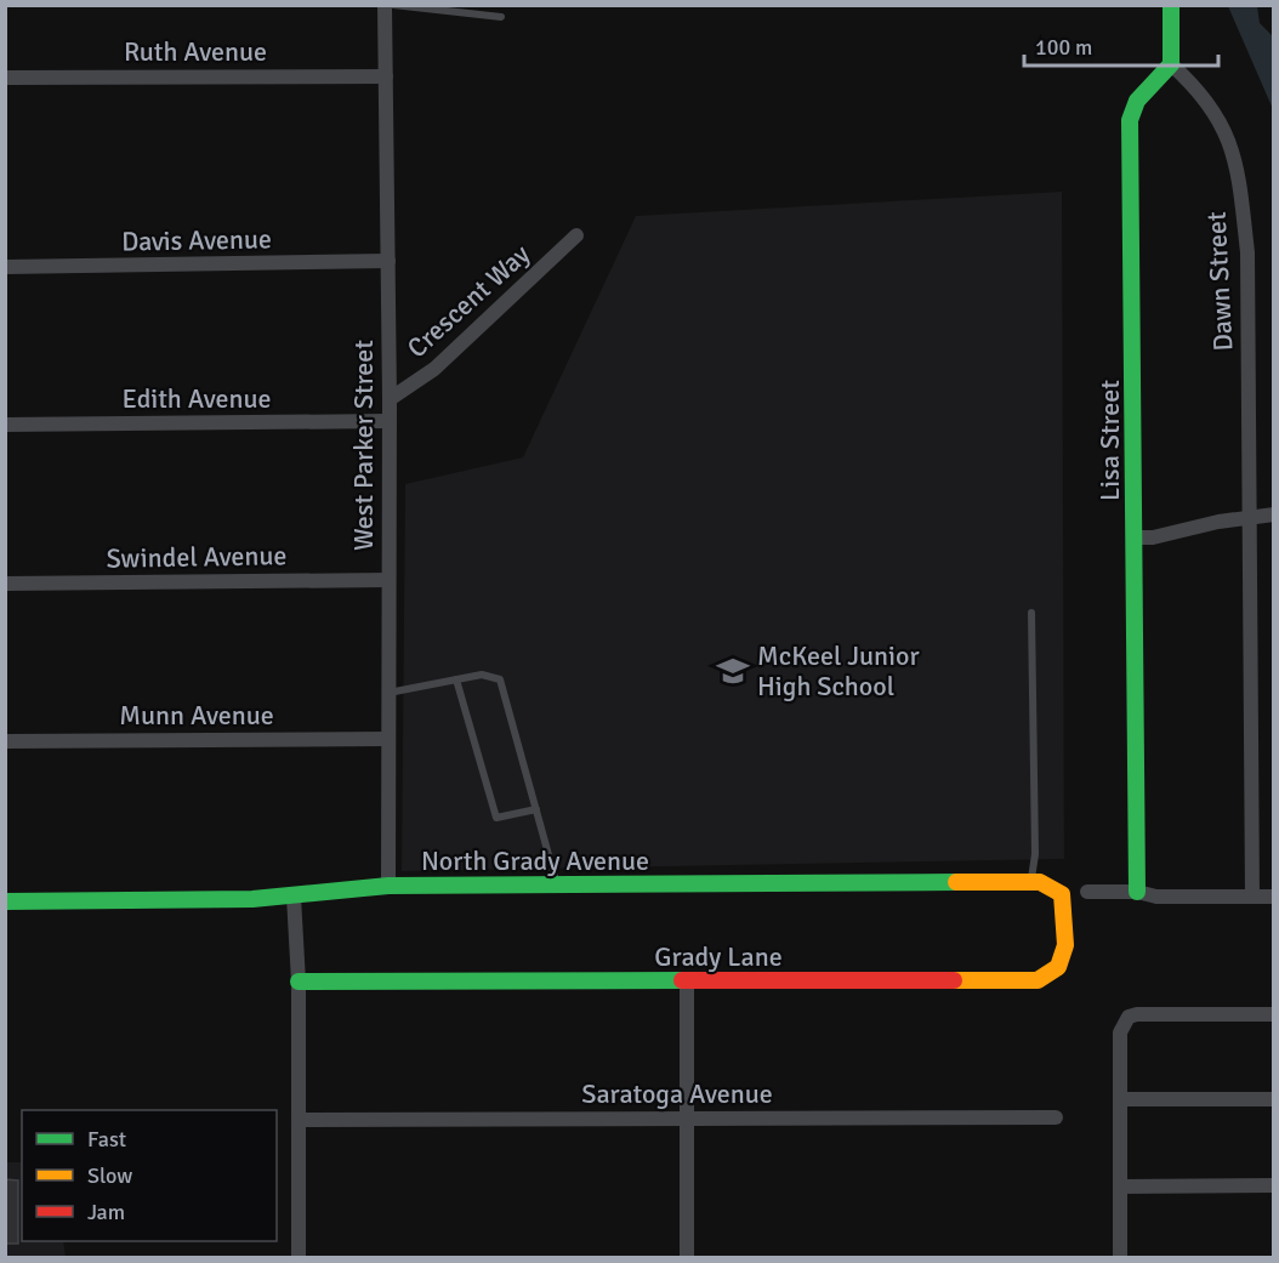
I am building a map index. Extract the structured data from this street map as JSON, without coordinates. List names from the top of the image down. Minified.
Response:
{"streets":{"street":["Ruth Avenue","Davis Avenue","Dawn Street","Crescent Way","Edith Avenue","Lisa Street","West Parker Street","Swindel Avenue","Munn Avenue","North Grady Avenue","Grady Lane","Saratoga Avenue"]},"crossings":[["Ruth Avenue","West Parker Street"],["Davis Avenue","West Parker Street"],["Dawn Street","Lisa Street"],["Crescent Way","West Parker Street"],["Edith Avenue","West Parker Street"],["West Parker Street","Swindel Avenue"],["West Parker Street","Munn Avenue"],["West Parker Street","North Grady Avenue"],["North Grady Avenue","Grady Lane"]],"places":{"school or university":["McKeel Junior High School"]},"legend":["Fast","Slow","Jam"],"scale_bar":"100 m"}
